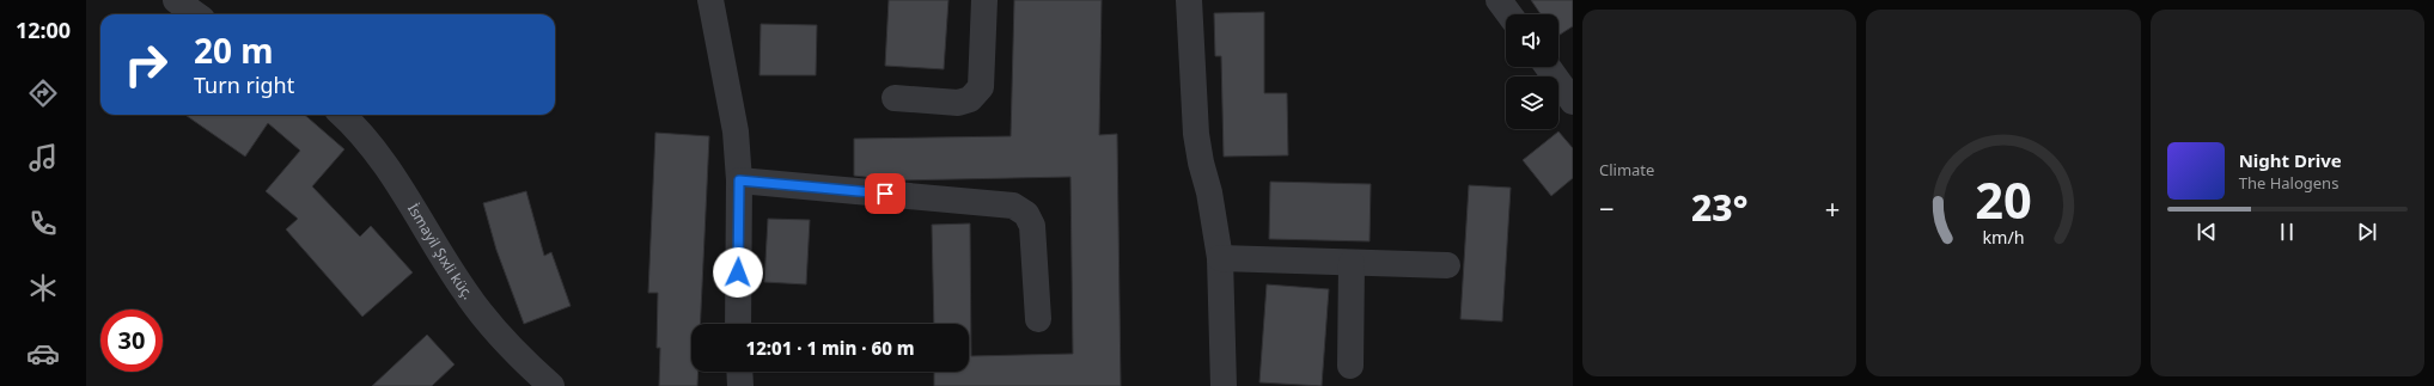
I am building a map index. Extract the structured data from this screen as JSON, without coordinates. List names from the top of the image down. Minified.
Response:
{"streets":{"street":["İsmayil Şıxli küç."]},"page":{"tabs":"12:00","tile":"Climate","turn":["20 m","Turn right"],"song":["Night Drive","The Halogens"],"heat":["−","23°","+"],"limit":"30","trip":"12:01 · 1 min · 60 m","gauge":["20","km/h"]}}
